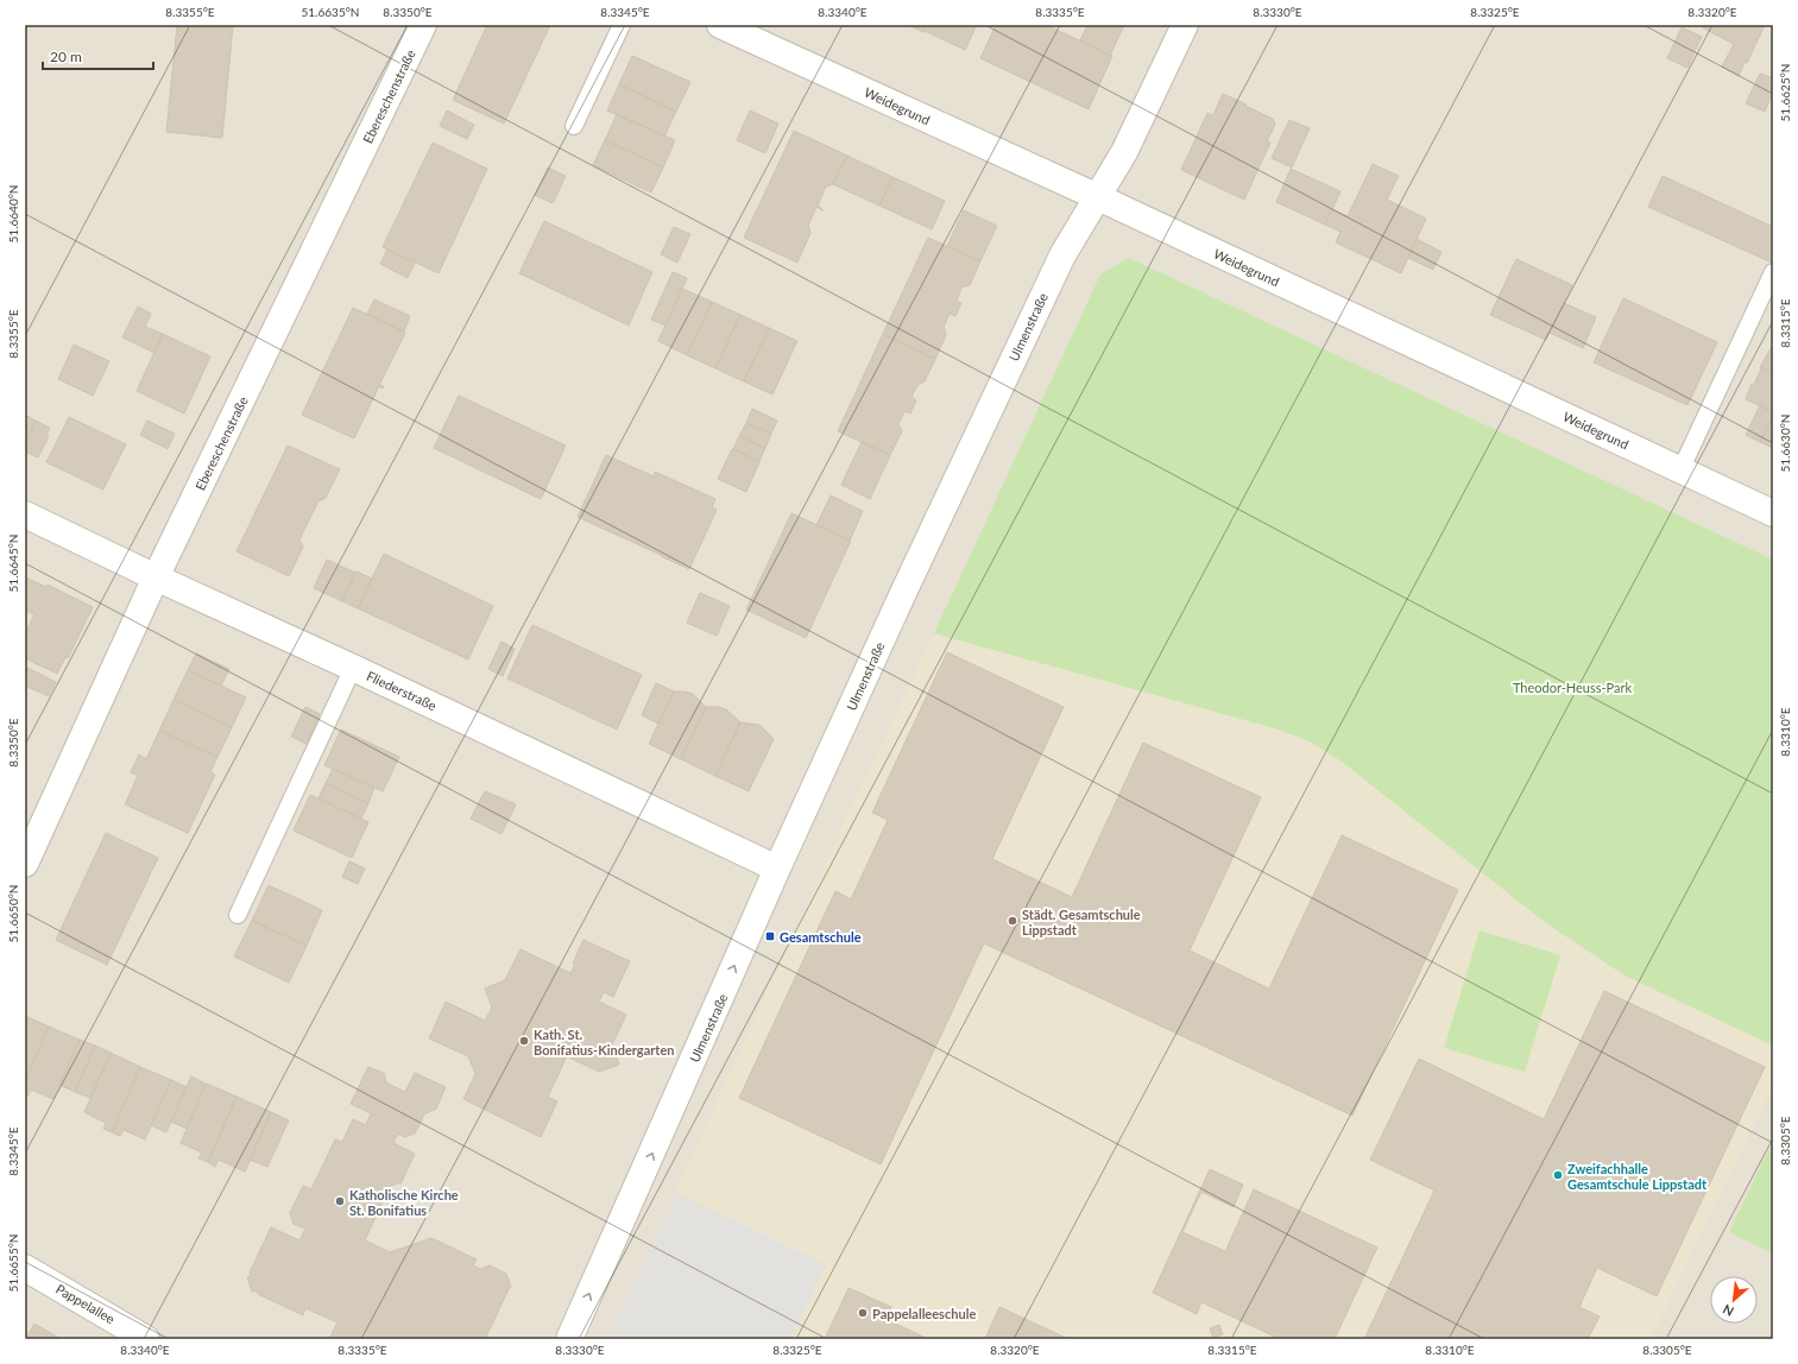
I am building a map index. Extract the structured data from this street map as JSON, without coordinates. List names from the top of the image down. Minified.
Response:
{"streets":{"street":["Ebereschenstraße","Weidegrund","Ulmenstraße","Fliederstraße","Pappelallee"]},"crossings":[["Ebereschenstraße","Fliederstraße"],["Weidegrund","Ulmenstraße"],["Ulmenstraße","Fliederstraße"]],"one_way":["Ulmenstraße"],"parks":["Theodor-Heuss-Park"],"places":{"other":["Städt. Gesamtschule Lippstadt","Kath. St. Bonifatius-Kindergarten","Zweifachhalle Gesamtschule Lippstadt","Katholische Kirche St. Bonifatius","Pappelalleeschule"],"transit":["Gesamtschule"]},"scale_bar":"20 m","north":"bottom left","coordinates":["8.3355°E","51.6635°N","8.3350°E","8.3345°E","8.3340°E","8.3335°E","8.3330°E","8.3325°E","8.3320°E","51.6625°N","51.6640°N","8.3315°E","51.6630°N","51.6645°N","8.3310°E","51.6650°N","8.3305°E","51.6655°N"]}
